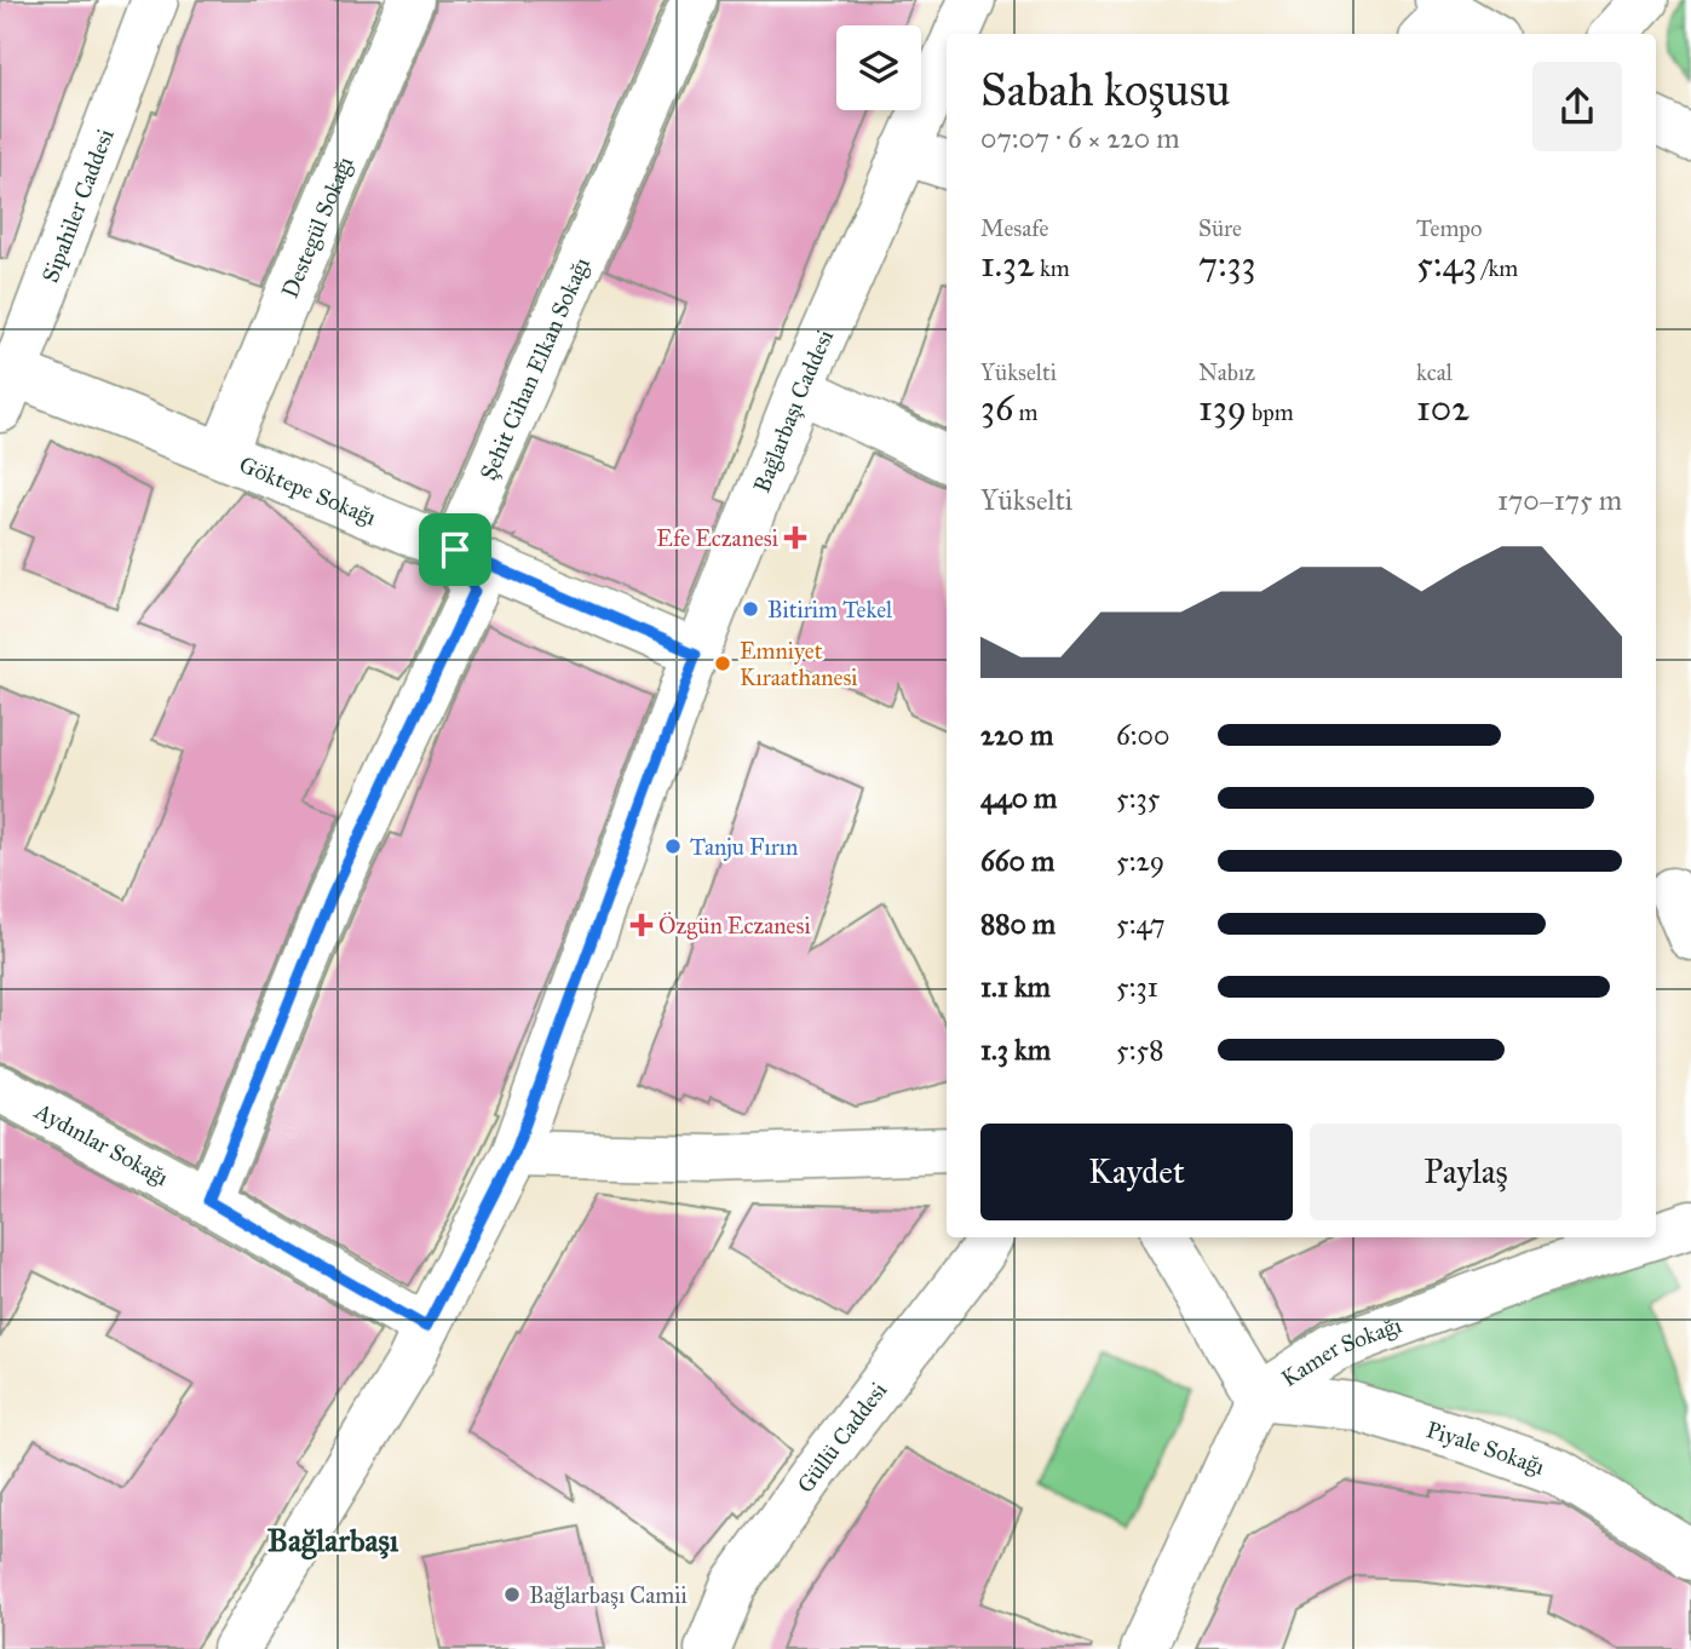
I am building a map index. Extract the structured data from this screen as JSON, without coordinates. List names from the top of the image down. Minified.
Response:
{"streets":{"street":["Sipahiler Caddesi","Destegül Sokağı","Şehit Cihan Elkan Sokağı","Bağlarbaşı Caddesi","Göktepe Sokağı","Aydınlar Sokağı","Kamer Sokağı","Güllü Caddesi","Piyale Sokağı"]},"crossings":[["Sipahiler Caddesi","Göktepe Sokağı"],["Destegül Sokağı","Göktepe Sokağı"],["Şehit Cihan Elkan Sokağı","Göktepe Sokağı"],["Bağlarbaşı Caddesi","Göktepe Sokağı"],["Bağlarbaşı Caddesi","Aydınlar Sokağı"],["Kamer Sokağı","Piyale Sokağı"]],"districts":["Bağlarbaşı"],"places":{"health":["Efe Eczanesi","Özgün Eczanesi"],"other":["Bitirim Tekel","Emniyet Kıraathanesi","Tanju Fırın","Bağlarbaşı Camii"]},"page":{"heading":["Sabah koşusu","07:07 · 6 × 220 m"],"stats":[["Mesafe","1.32 km"],["Süre","7:33"],["Tempo","5:43 /km"],["Yükselti","36 m"],["Nabız","139 bpm"],["kcal","102"]],"chart":["Yükselti","170–175 m"],"list":[{"name":"220 m","note":"6:00"},{"name":"440 m","note":"5:35"},{"name":"660 m","note":"5:29"},{"name":"880 m","note":"5:47"},{"name":"1.1 km","note":"5:31"},{"name":"1.3 km","note":"5:58"}],"buttons":["Kaydet","Paylaş"]}}
